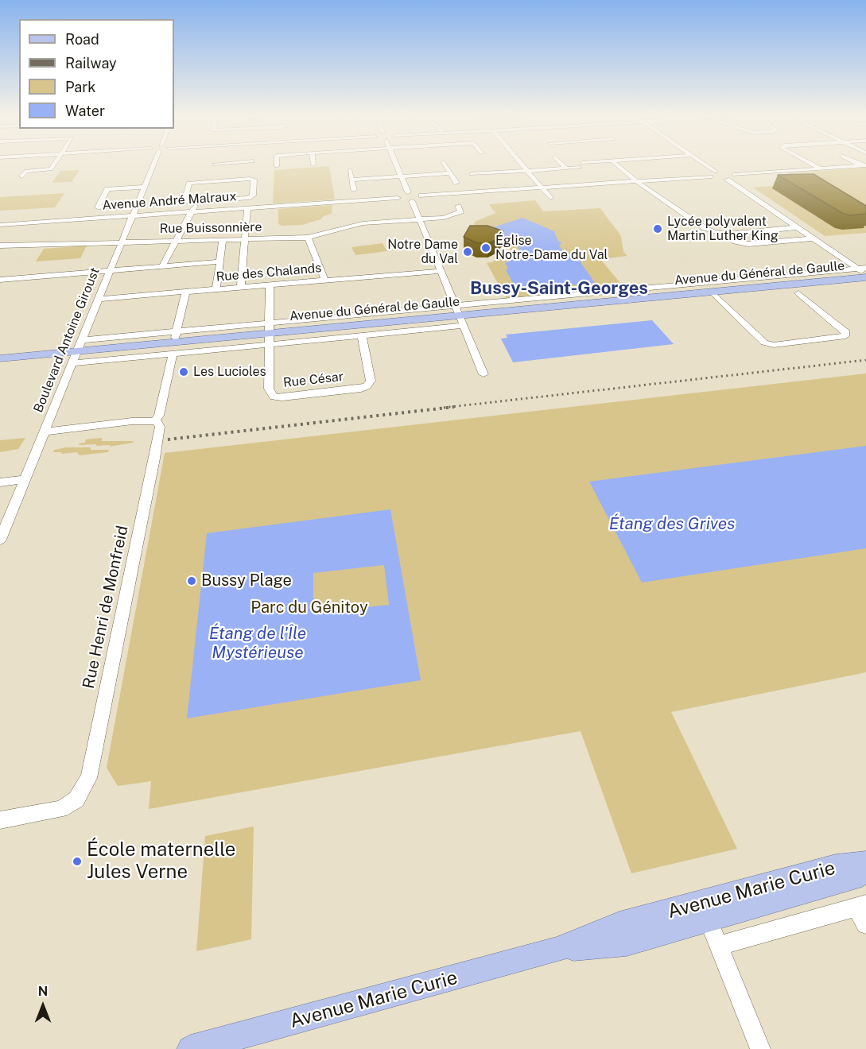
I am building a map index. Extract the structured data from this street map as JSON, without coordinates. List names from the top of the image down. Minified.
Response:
{"streets":{"main road":["Avenue du Général de Gaulle","Avenue Marie Curie"],"street":["Avenue André Malraux","Rue Buissonnière","Rue des Chalands","Boulevard Antoine Giroust","Rue César","Rue Henri de Monfreid"]},"crossings":[["Avenue André Malraux","Boulevard Antoine Giroust"],["Rue Buissonnière","Boulevard Antoine Giroust"],["Rue des Chalands","Boulevard Antoine Giroust"],["Avenue du Général de Gaulle","Boulevard Antoine Giroust"],["Avenue du Général de Gaulle","Rue César"]],"districts":["Bussy-Saint-Georges"],"water":["Étang des Grives","Étang de l'Île Mystérieuse"],"parks":["Parc du Génitoy"],"places":["Lycée polyvalent Martin Luther King","Église Notre-Dame du Val","Notre Dame du Val","Les Lucioles","Bussy Plage","École maternelle Jules Verne"],"legend":["Road","Railway","Park","Water"],"north":"top"}
